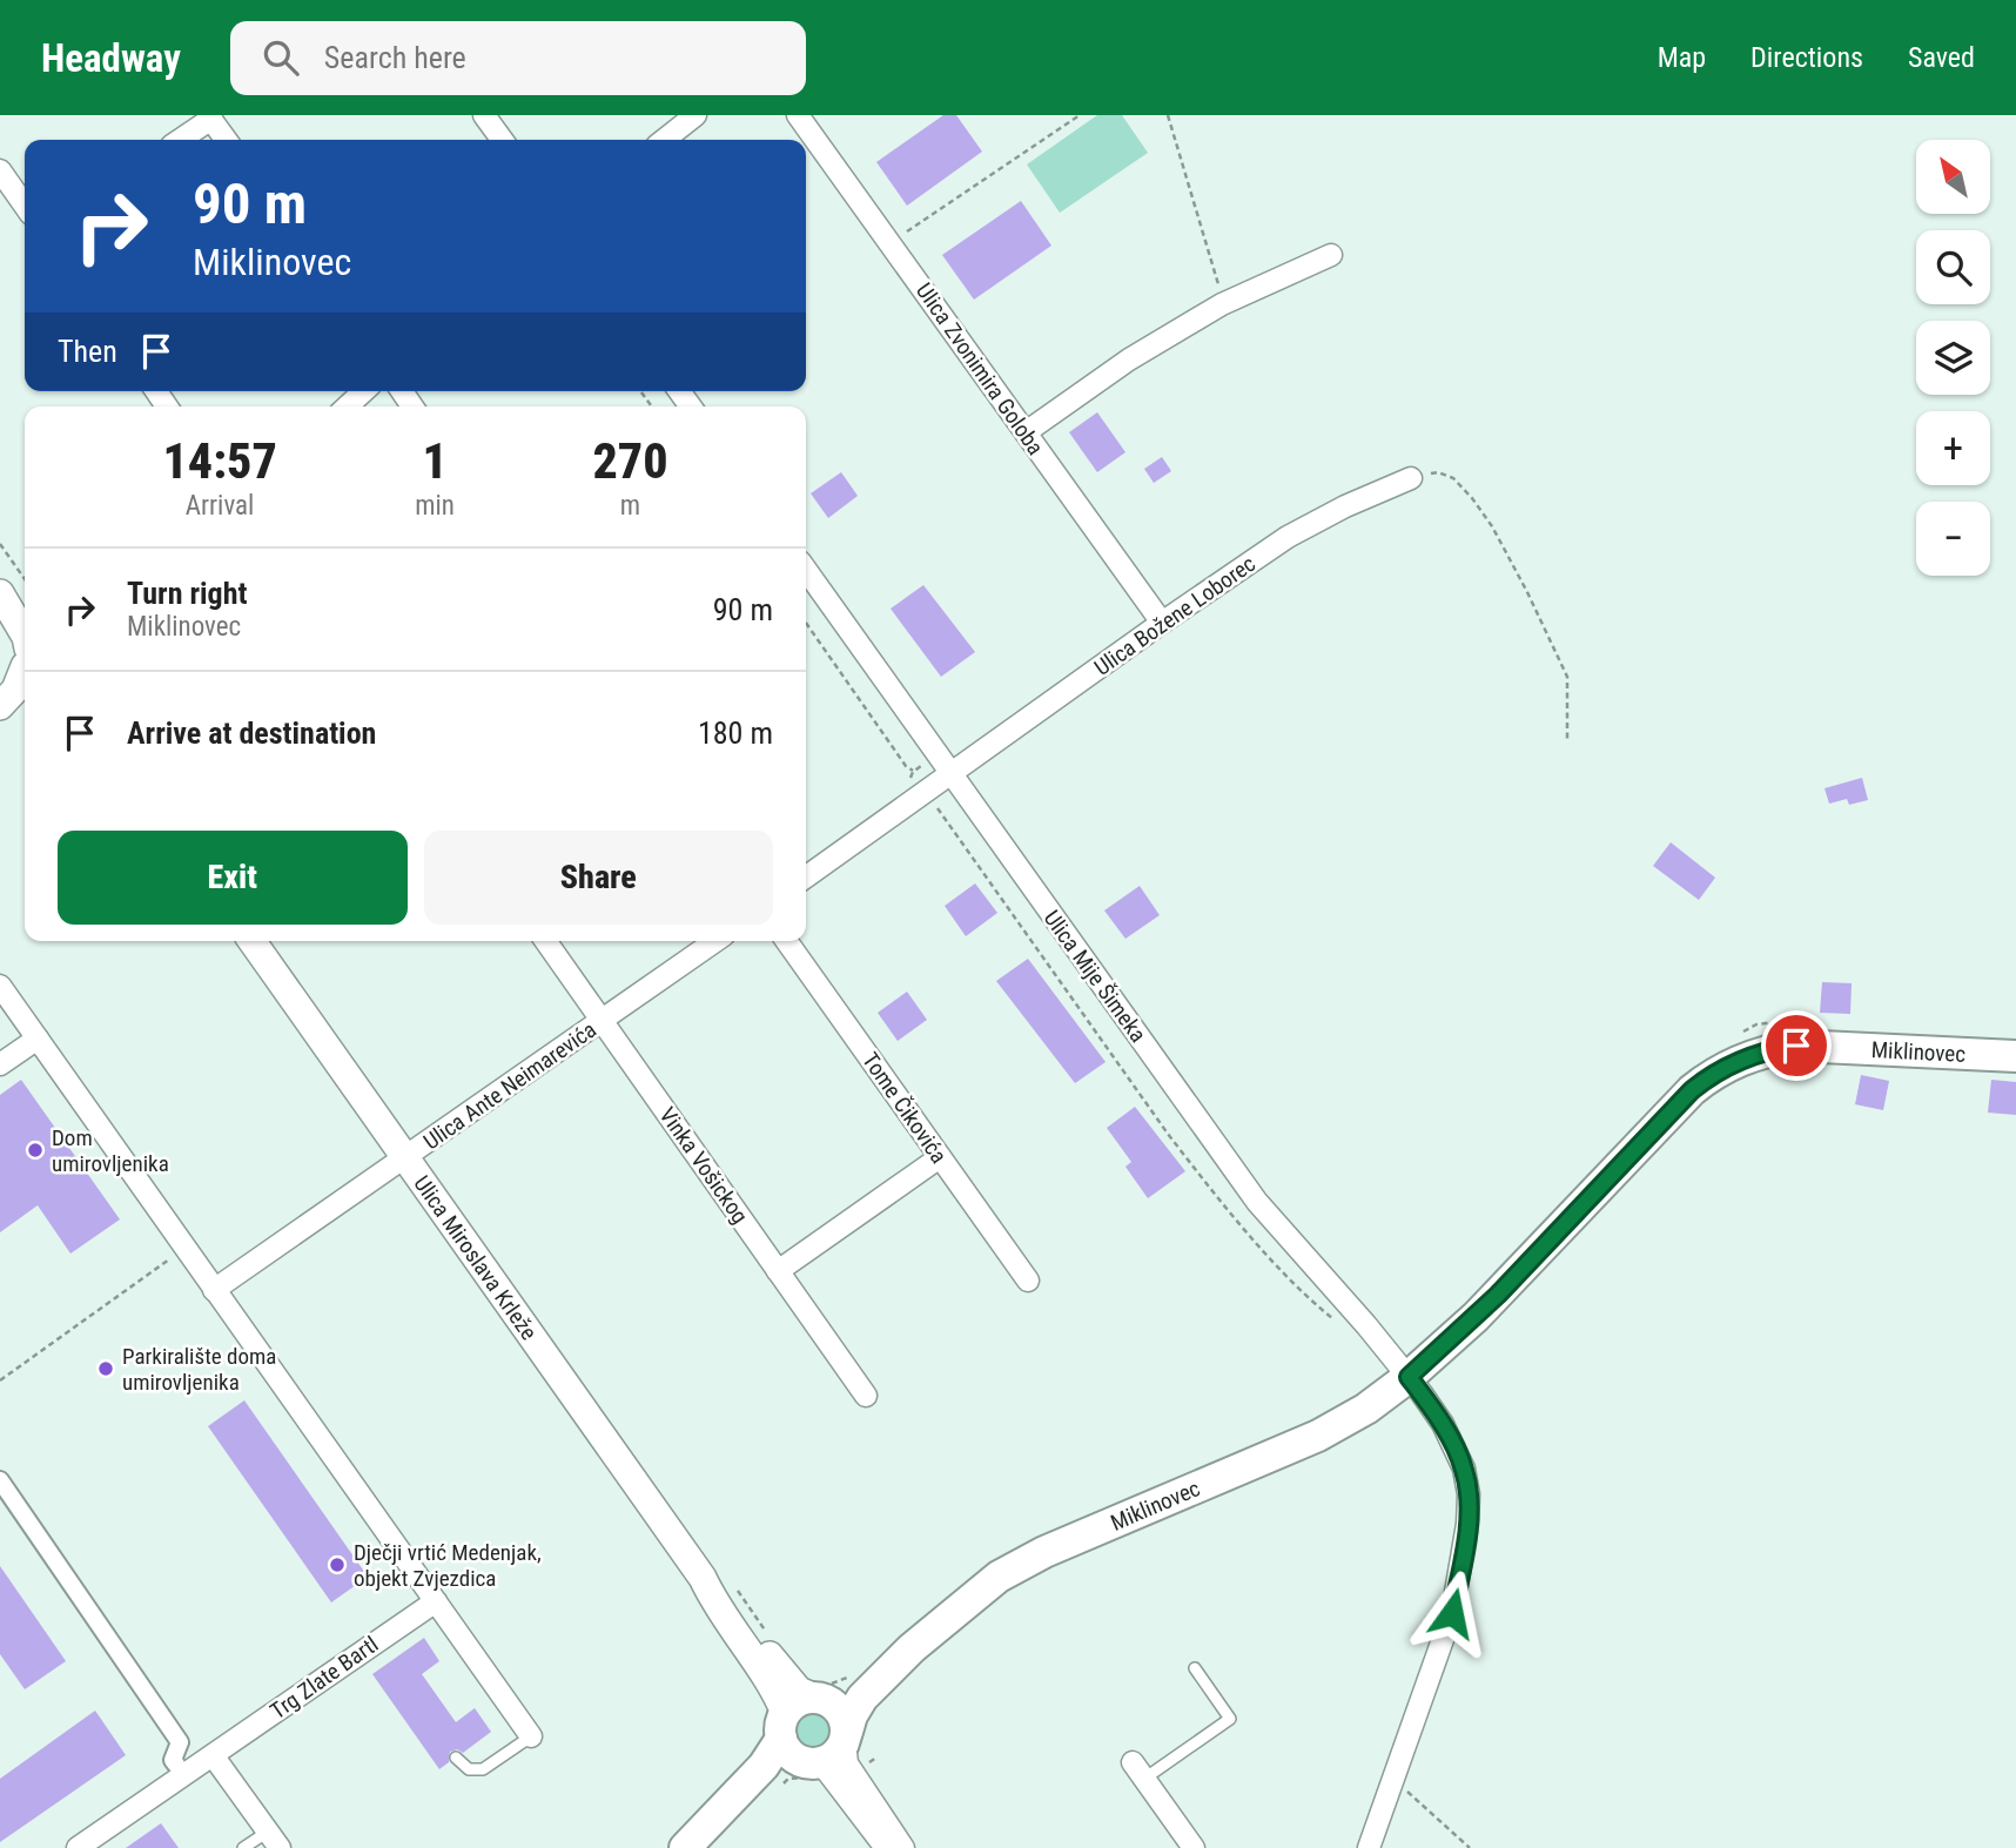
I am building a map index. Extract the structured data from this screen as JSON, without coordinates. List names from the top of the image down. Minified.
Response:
{"streets":{"main road":["Miklinovec"],"street":["Ulica Zvonimira Goloba","Ulica Božene Loborec","Ulica Mije Šimeka","Ulica Ante Neimarevića","Tome Čikovića","Vinka Vošickog","Ulica Miroslava Krleže","Trg Zlate Bartl"]},"crossings":[["Ulica Zvonimira Goloba","Ulica Božene Loborec"],["Ulica Božene Loborec","Ulica Mije Šimeka"],["Ulica Mije Šimeka","Miklinovec"],["Miklinovec","Ulica Miroslava Krleže"],["Ulica Ante Neimarevića","Vinka Vošickog"],["Ulica Ante Neimarevića","Ulica Miroslava Krleže"]],"places":["Dom umirovljenika","Parkiralište doma umirovljenika","Dječji vrtić Medenjak, objekt Zvjezdica"],"north":"top left","page":{"header":"Headway","search":"Search here","nav":["Map","Directions","Saved"],"map_buttons":["+","−"],"turn":["90 m","Miklinovec"],"then":"Then","eta":["14:57","Arrival","1","min","270","m"],"list":[{"name":"Turn right","note":"Miklinovec","value":"90 m"},{"name":"Arrive at destination","value":"180 m"}],"buttons":["Exit","Share"]}}
